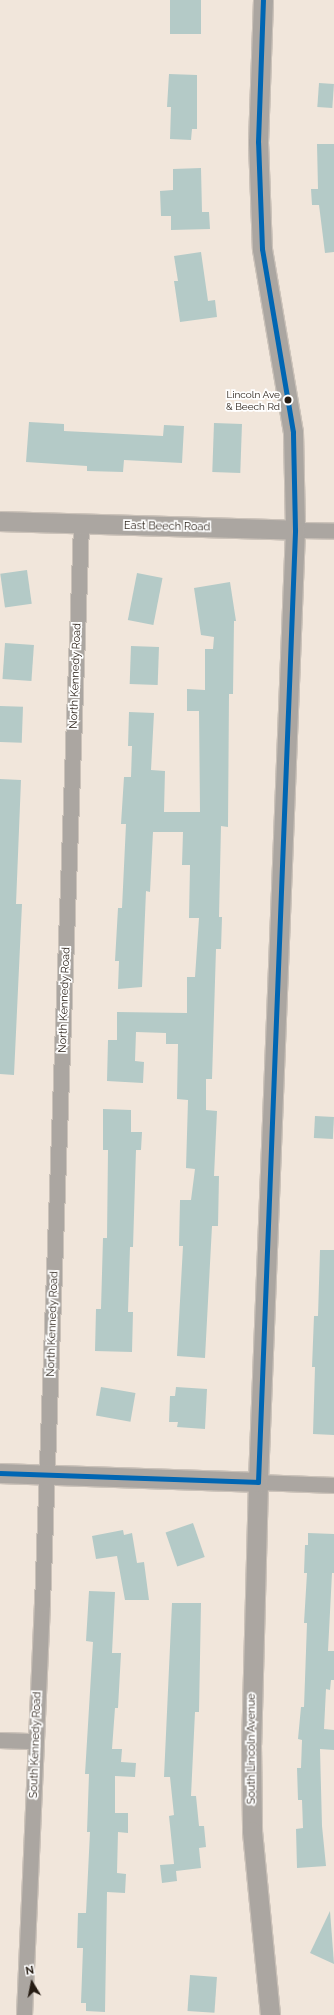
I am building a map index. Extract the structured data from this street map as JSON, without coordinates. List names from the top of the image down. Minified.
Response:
{"streets":{"street":["East Beech Road","North Kennedy Road","South Kennedy Road","South Lincoln Avenue"]},"crossings":[["East Beech Road","North Kennedy Road"],["East Beech Road","South Lincoln Avenue"],["North Kennedy Road","South Kennedy Road"]],"places":["Lincoln Ave & Beech Rd"],"north":"top"}
